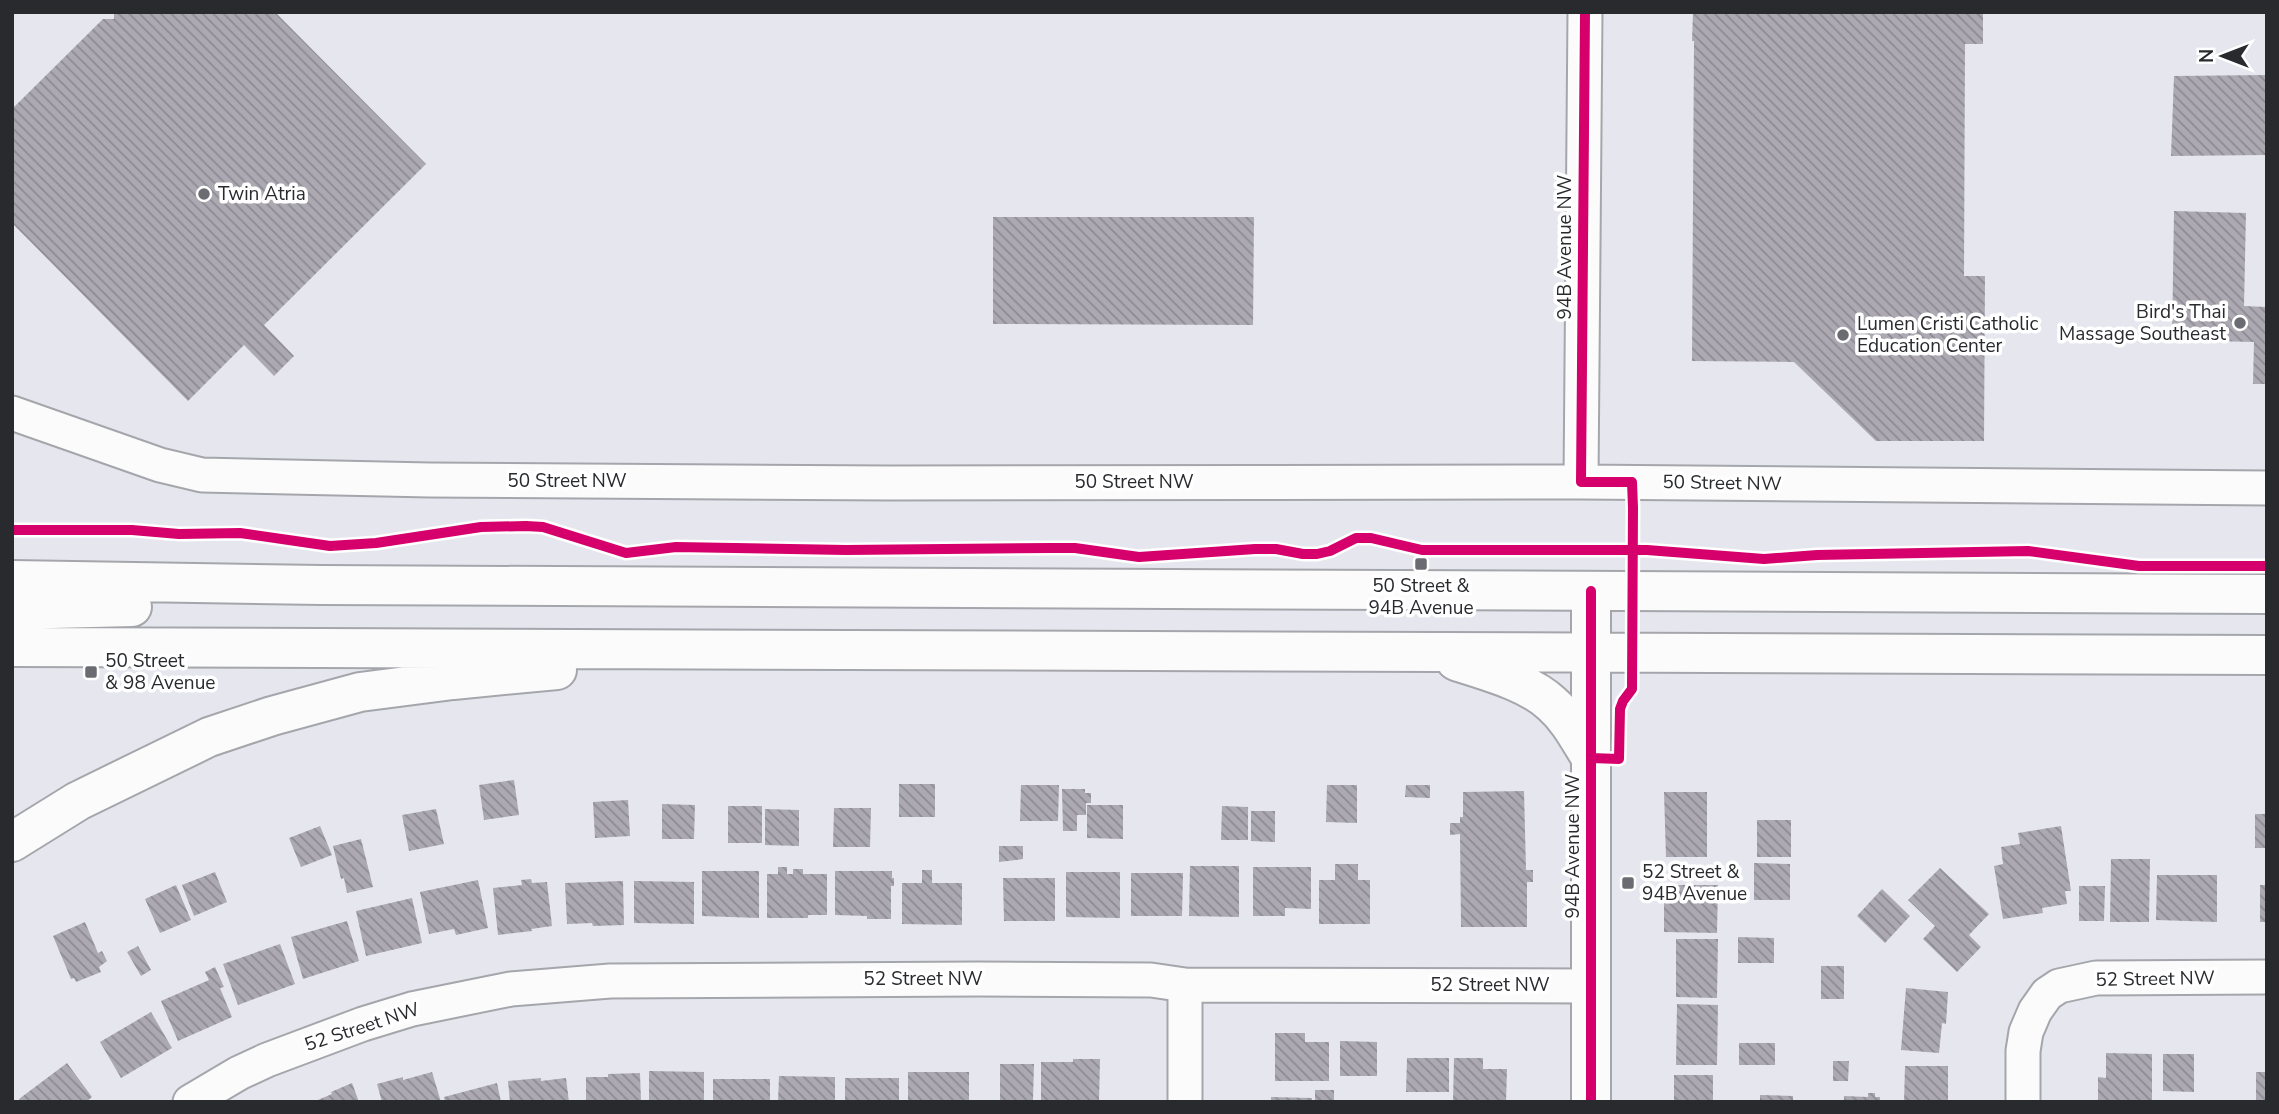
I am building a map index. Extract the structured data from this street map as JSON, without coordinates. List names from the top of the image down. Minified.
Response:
{"streets":{"main road":["94B Avenue NW"],"street":["50 Street NW","52 Street NW"]},"crossings":[["94B Avenue NW","50 Street NW"],["94B Avenue NW","52 Street NW"]],"places":{"other":["Twin Atria","Bird's Thai Massage Southeast","Lumen Cristi Catholic Education Center"],"transit":["50 Street & 94B Avenue","50 Street & 98 Avenue","52 Street & 94B Avenue"]},"north":"left"}
